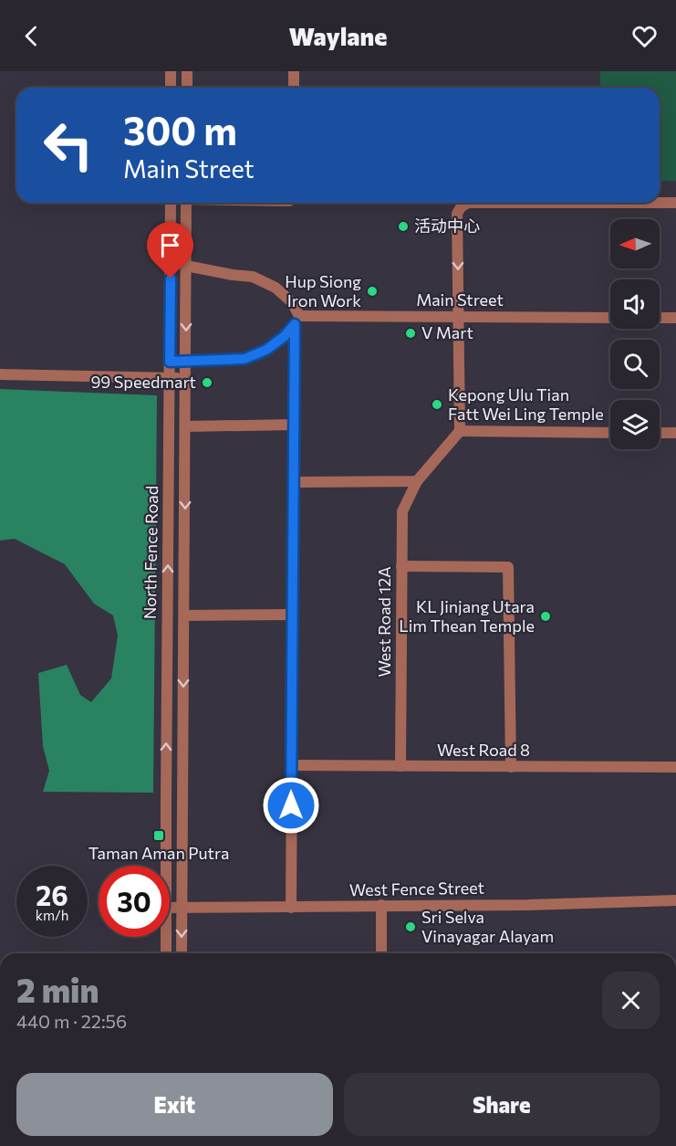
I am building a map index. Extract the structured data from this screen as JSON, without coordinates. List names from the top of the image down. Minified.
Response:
{"streets":{"street":["Main Street","North Fence Road","West Road 12A","West Road 8","West Fence Street"]},"crossings":[["North Fence Road","West Fence Street"],["West Road 12A","West Road 8"]],"places":{"other":["活动中心","Hup Siong Iron Work","V Mart","99 Speedmart","Kepong Ulu Tian Fatt Wei Ling Temple","KL Jinjang Utara Lim Thean Temple","Sri Selva Vinayagar Alayam"],"transit":["Taman Aman Putra"]},"north":"left","page":{"header":"Waylane","turn":["300 m","Main Street"],"speed":"26 km/h","limit":"30","heading":["2 min","440 m · 22:56"],"buttons":["Exit","Share"]}}
